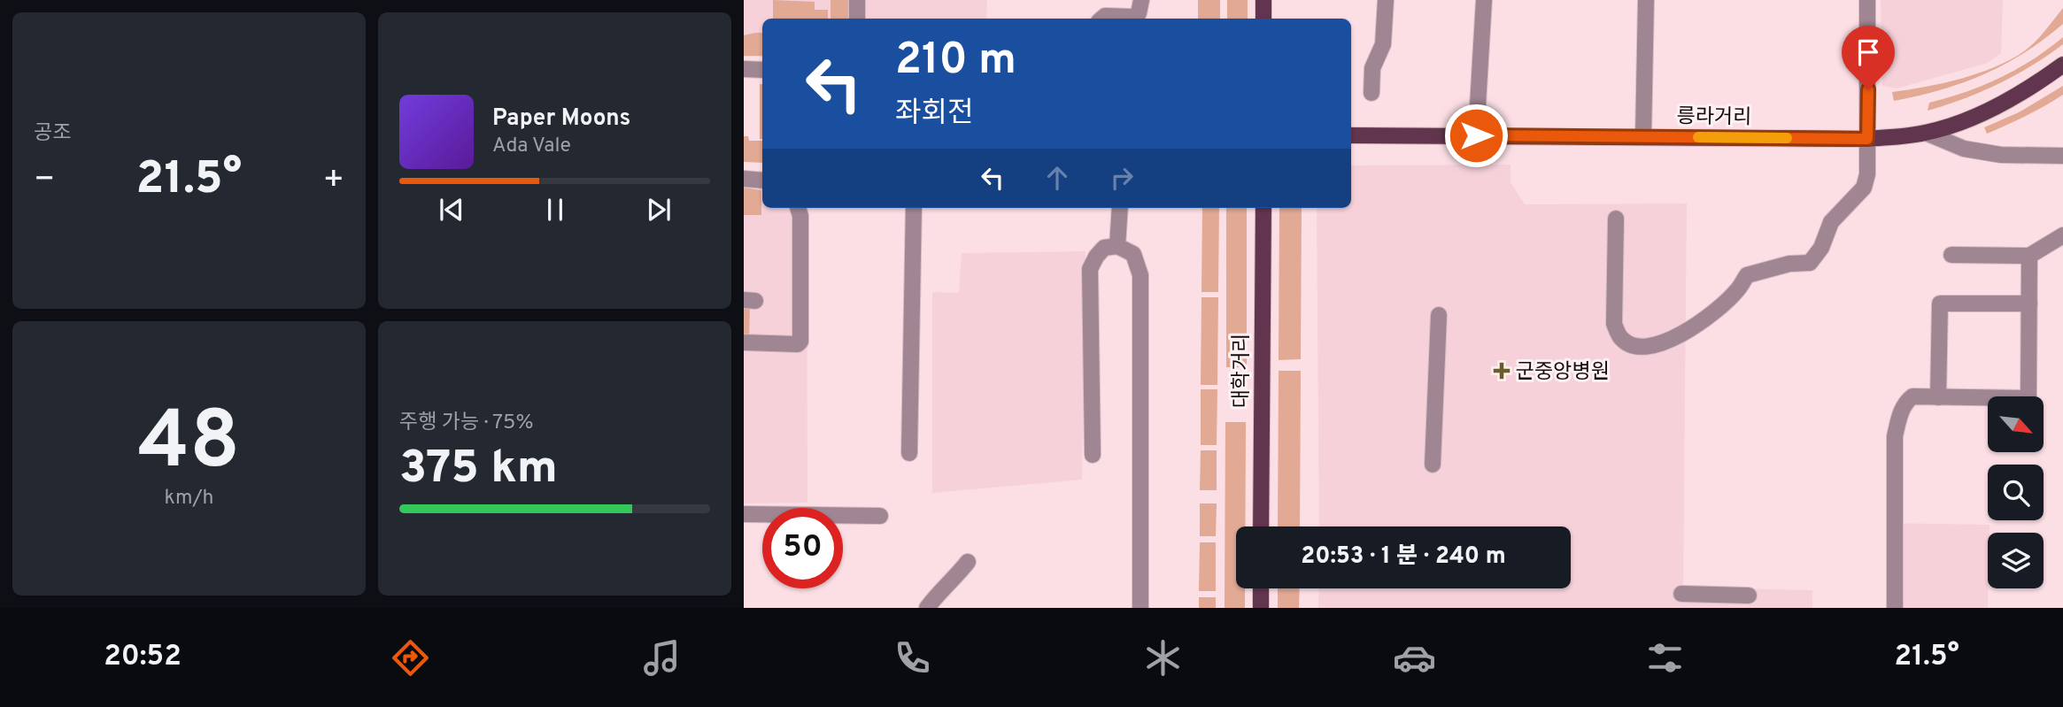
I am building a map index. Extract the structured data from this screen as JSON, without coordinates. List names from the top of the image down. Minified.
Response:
{"streets":{"main road":["릉라거리","대학거리"]},"places":{"health":["군중앙병원"]},"north":"bottom right","page":{"tile":["공조",["48","km/h"],["주행 가능 · 75%","375 km"]],"turn":["210 m","좌회전"],"song":["Paper Moons","Ada Vale"],"heat":["−","21.5°","+"],"limit":"50","trip":"20:53 · 1 분 · 240 m","tabs":["20:52","21.5°"]}}
